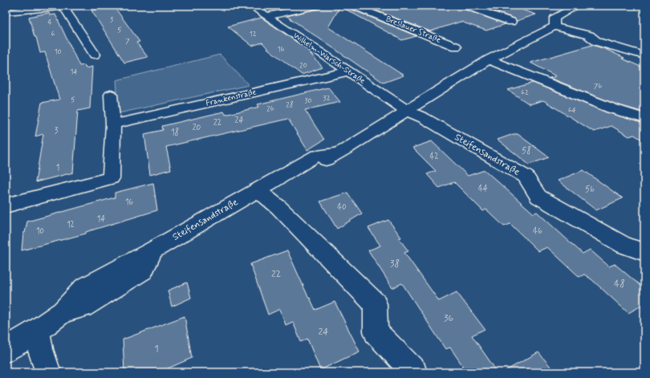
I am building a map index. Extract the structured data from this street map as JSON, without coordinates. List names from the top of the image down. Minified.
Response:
{"streets":{"street":["Breslauer Straße","Wilhelm-Warsch-Straße","Frankenstraße","Steifensandstraße"]},"crossings":[["Wilhelm-Warsch-Straße","Frankenstraße"],["Wilhelm-Warsch-Straße","Steifensandstraße"]],"house_numbers":["3","4","5","6","12","7","16","10","20","14","76","62","32","5","30","28","26","64","24","22","20","3","18","58","42","1","44","56","16","40","14","12","10","46","38","22","48","36","24","1"]}
